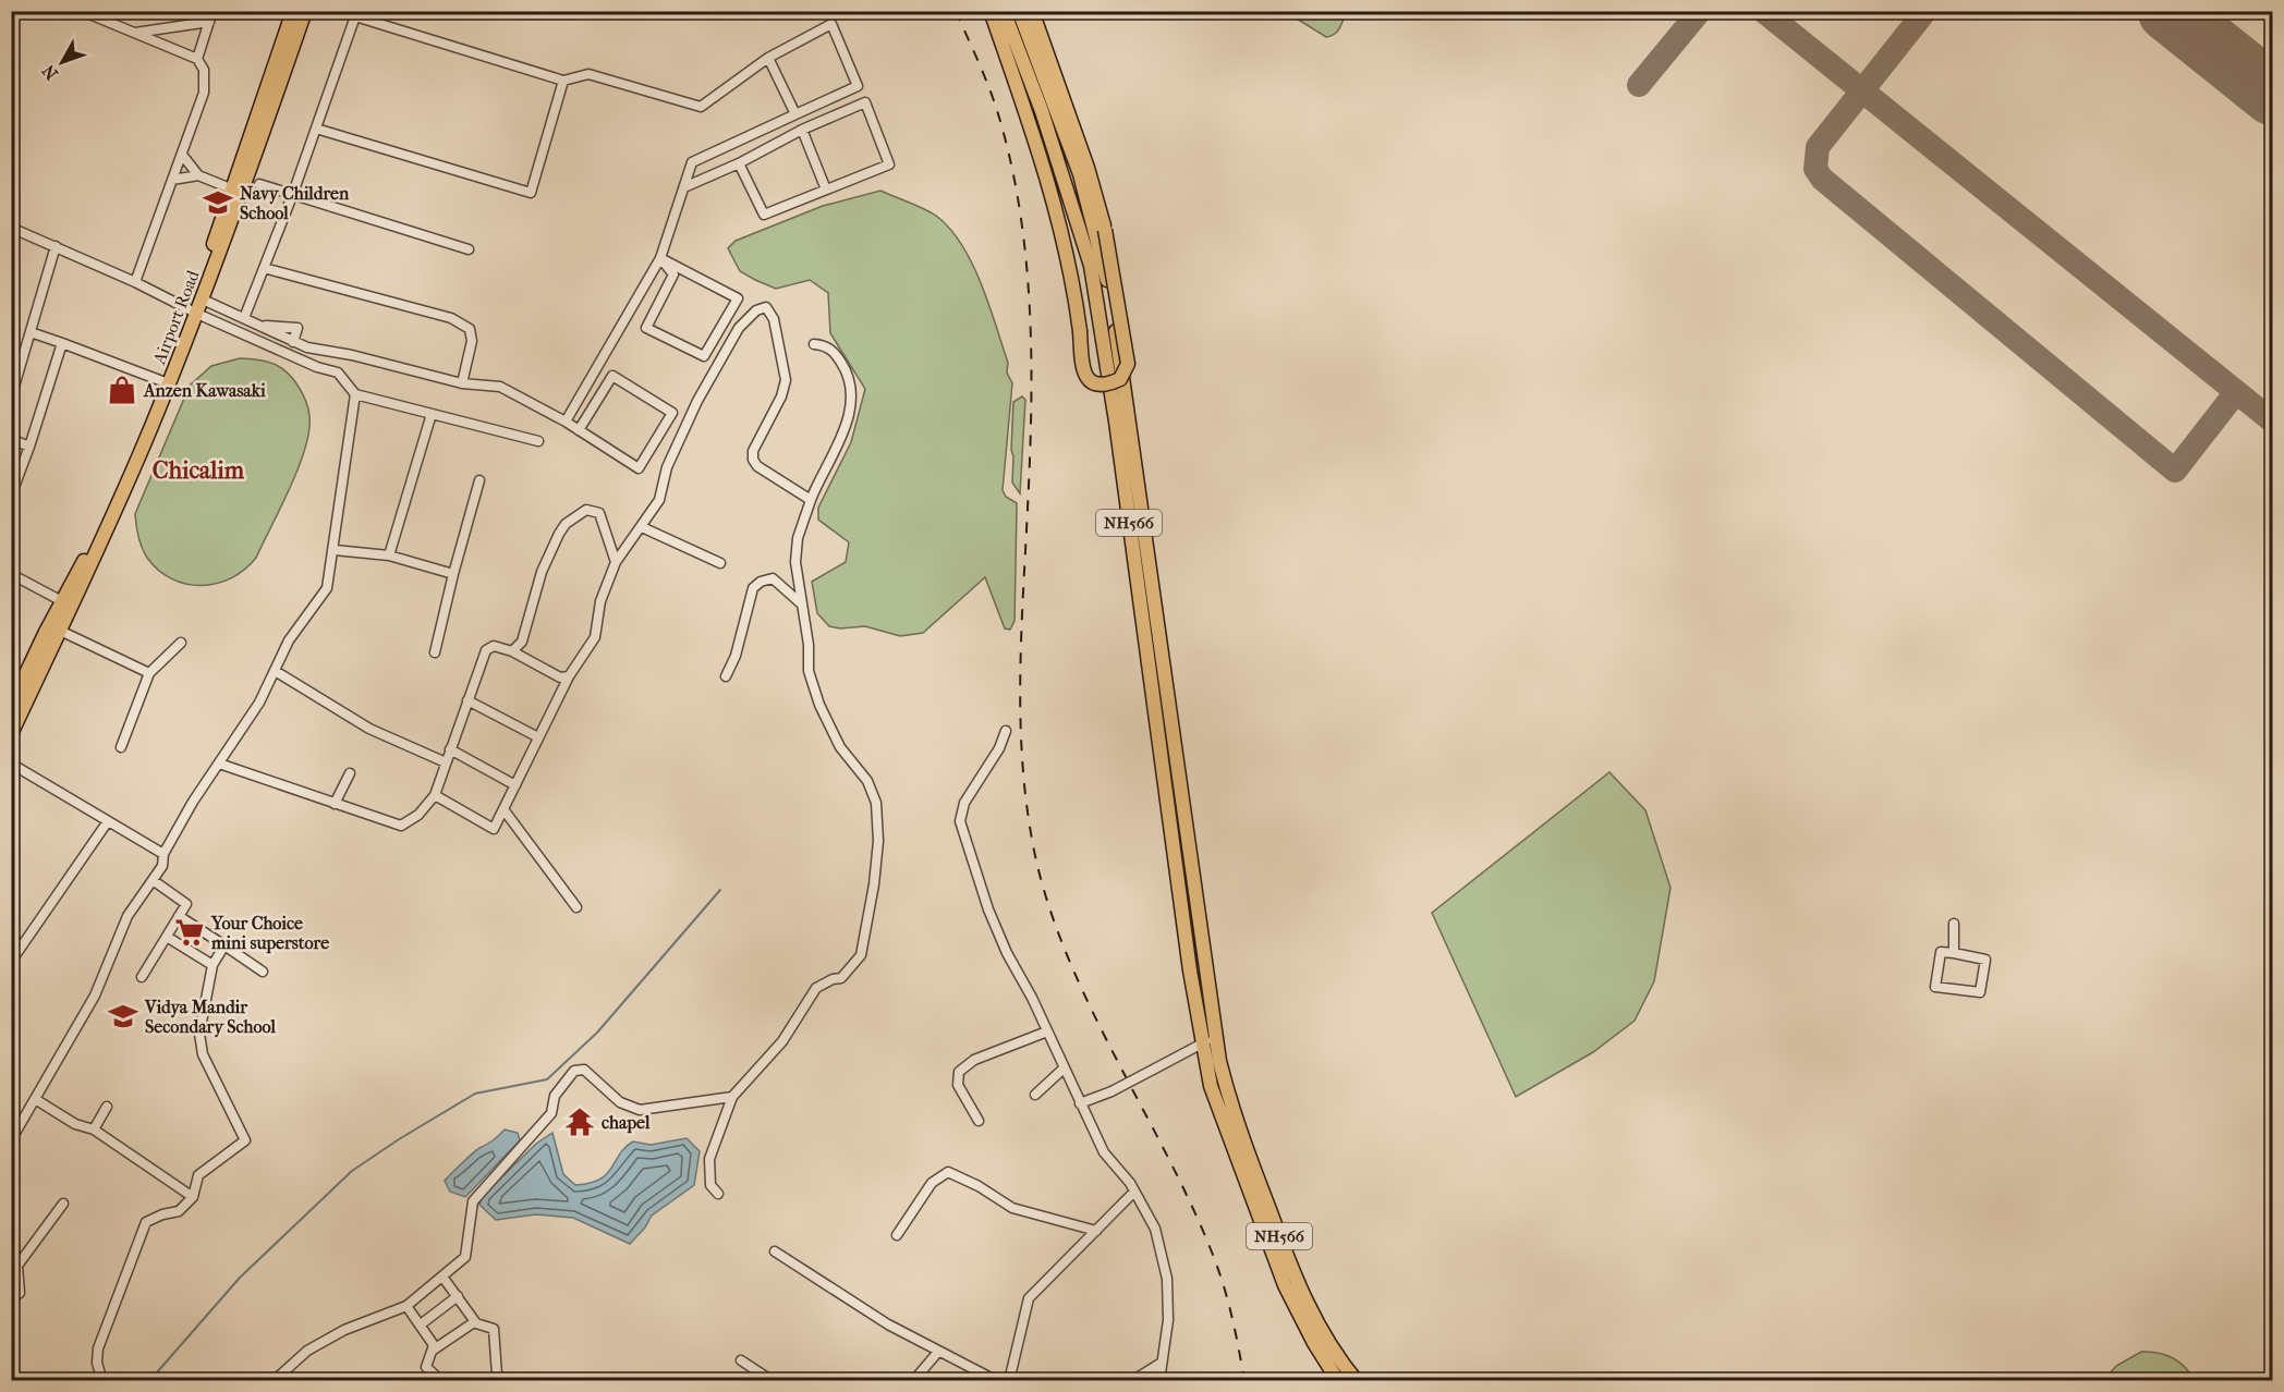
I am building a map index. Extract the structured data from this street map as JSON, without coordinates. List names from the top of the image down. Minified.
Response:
{"streets":{"highway":["Airport Road","NH566"]},"districts":["Chicalim"],"places":{"school or university":["Navy Children School","Vidya Mandir Secondary School"],"shop":["Anzen Kawasaki"],"supermarket":["Your Choice mini superstore"],"temple":["chapel"]},"north":"bottom left"}
